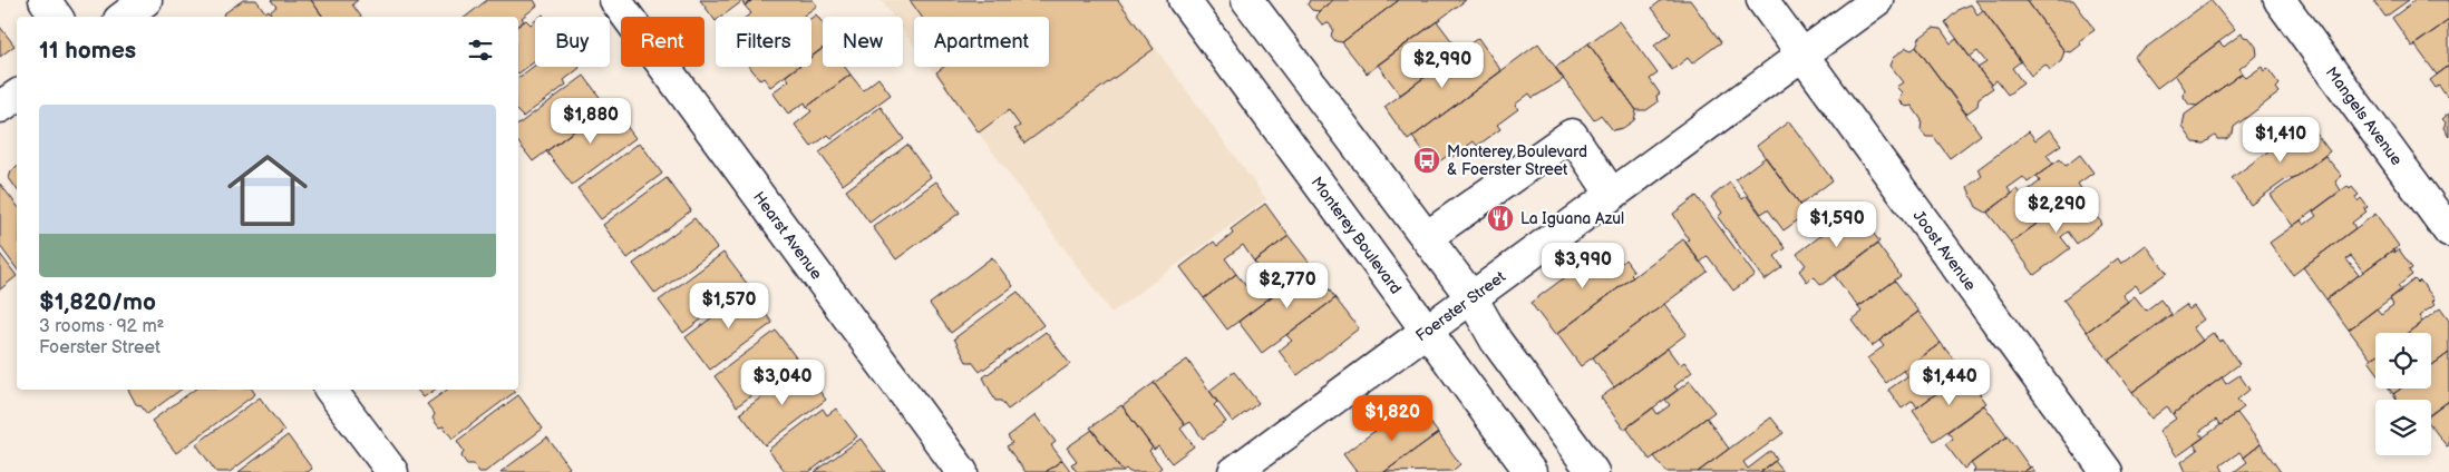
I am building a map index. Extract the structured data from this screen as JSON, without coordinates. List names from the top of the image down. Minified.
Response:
{"streets":{"street":["Mangels Avenue","Hearst Avenue","Monterey Boulevard","Joost Avenue","Foerster Street"]},"crossings":[["Monterey Boulevard","Foerster Street"],["Joost Avenue","Foerster Street"]],"places":{"bus stop":["Monterey Boulevard & Foerster Street"],"restaurant":["La Iguana Azul"]},"page":{"chip":["Buy","Rent","Filters","New","Apartment"],"heading":"11 homes","price":["$2,990","$1,880","$1,410","$2,290","$1,590","$3,990","$2,770","$1,570","$3,040","$1,440","$1,820"],"list":[{"name":"$1,820/mo","note":"3 rooms · 92 m² · Foerster Street"}]}}
